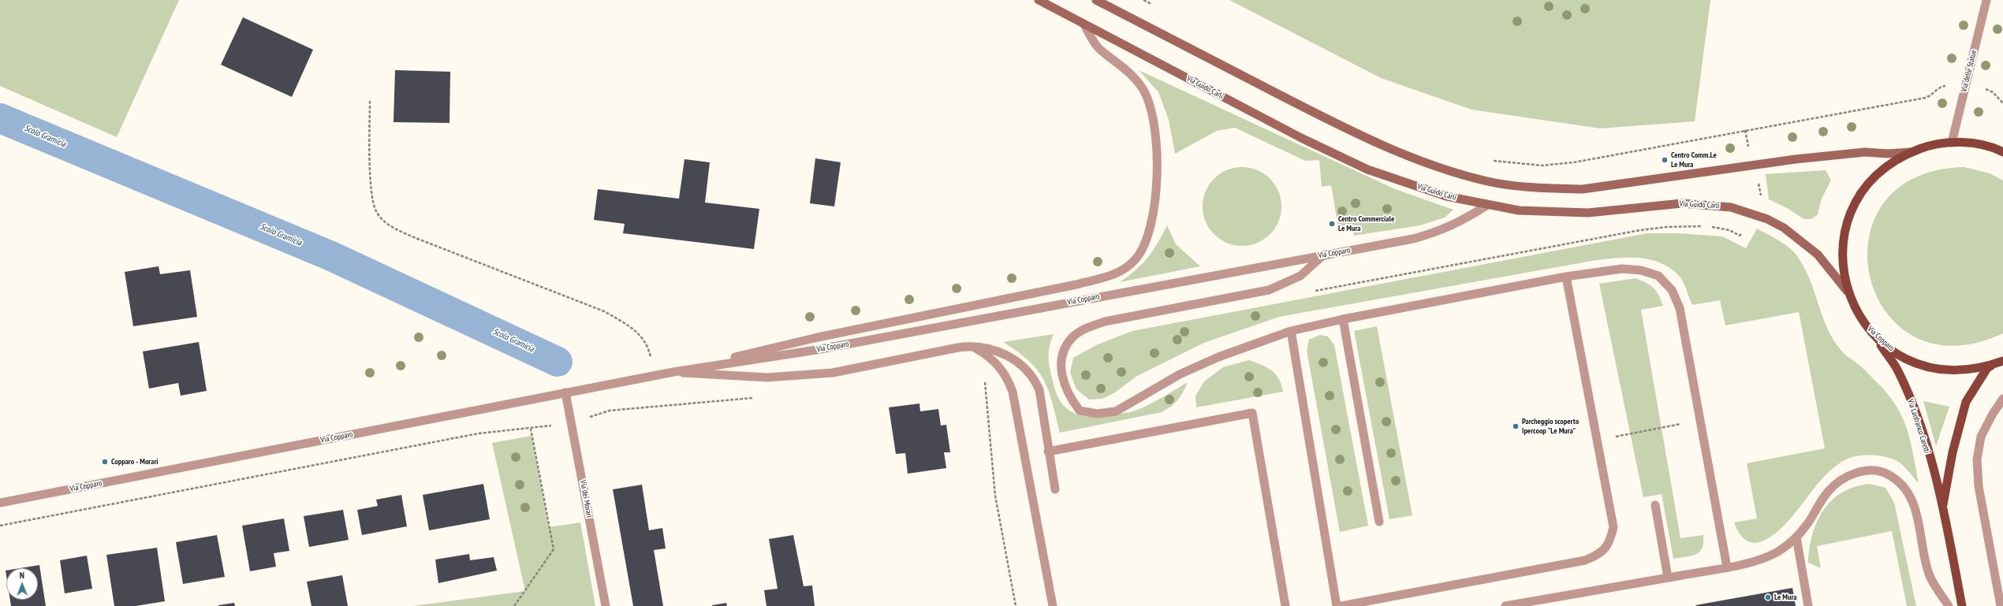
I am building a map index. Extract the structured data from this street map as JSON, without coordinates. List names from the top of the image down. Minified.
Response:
{"streets":{"main road":["Via Guido Carli","Via Copparo","Via Lanfranco Caretti"],"street":["Via delle Statue","Via dei Morari"]},"crossings":[["Via delle Statue","Via Copparo"],["Via Guido Carli","Via Copparo"],["Via Copparo","Via Lanfranco Caretti"],["Via Copparo","Via dei Morari"]],"water":["Scolo Gramicia"],"places":["Centro Comm.Le Le Mura","Centro Commerciale Le Mura","Parcheggio scoperto Ipercoop \"Le Mura\"","Copparo - Morari","Le Mura"],"north":"top"}
